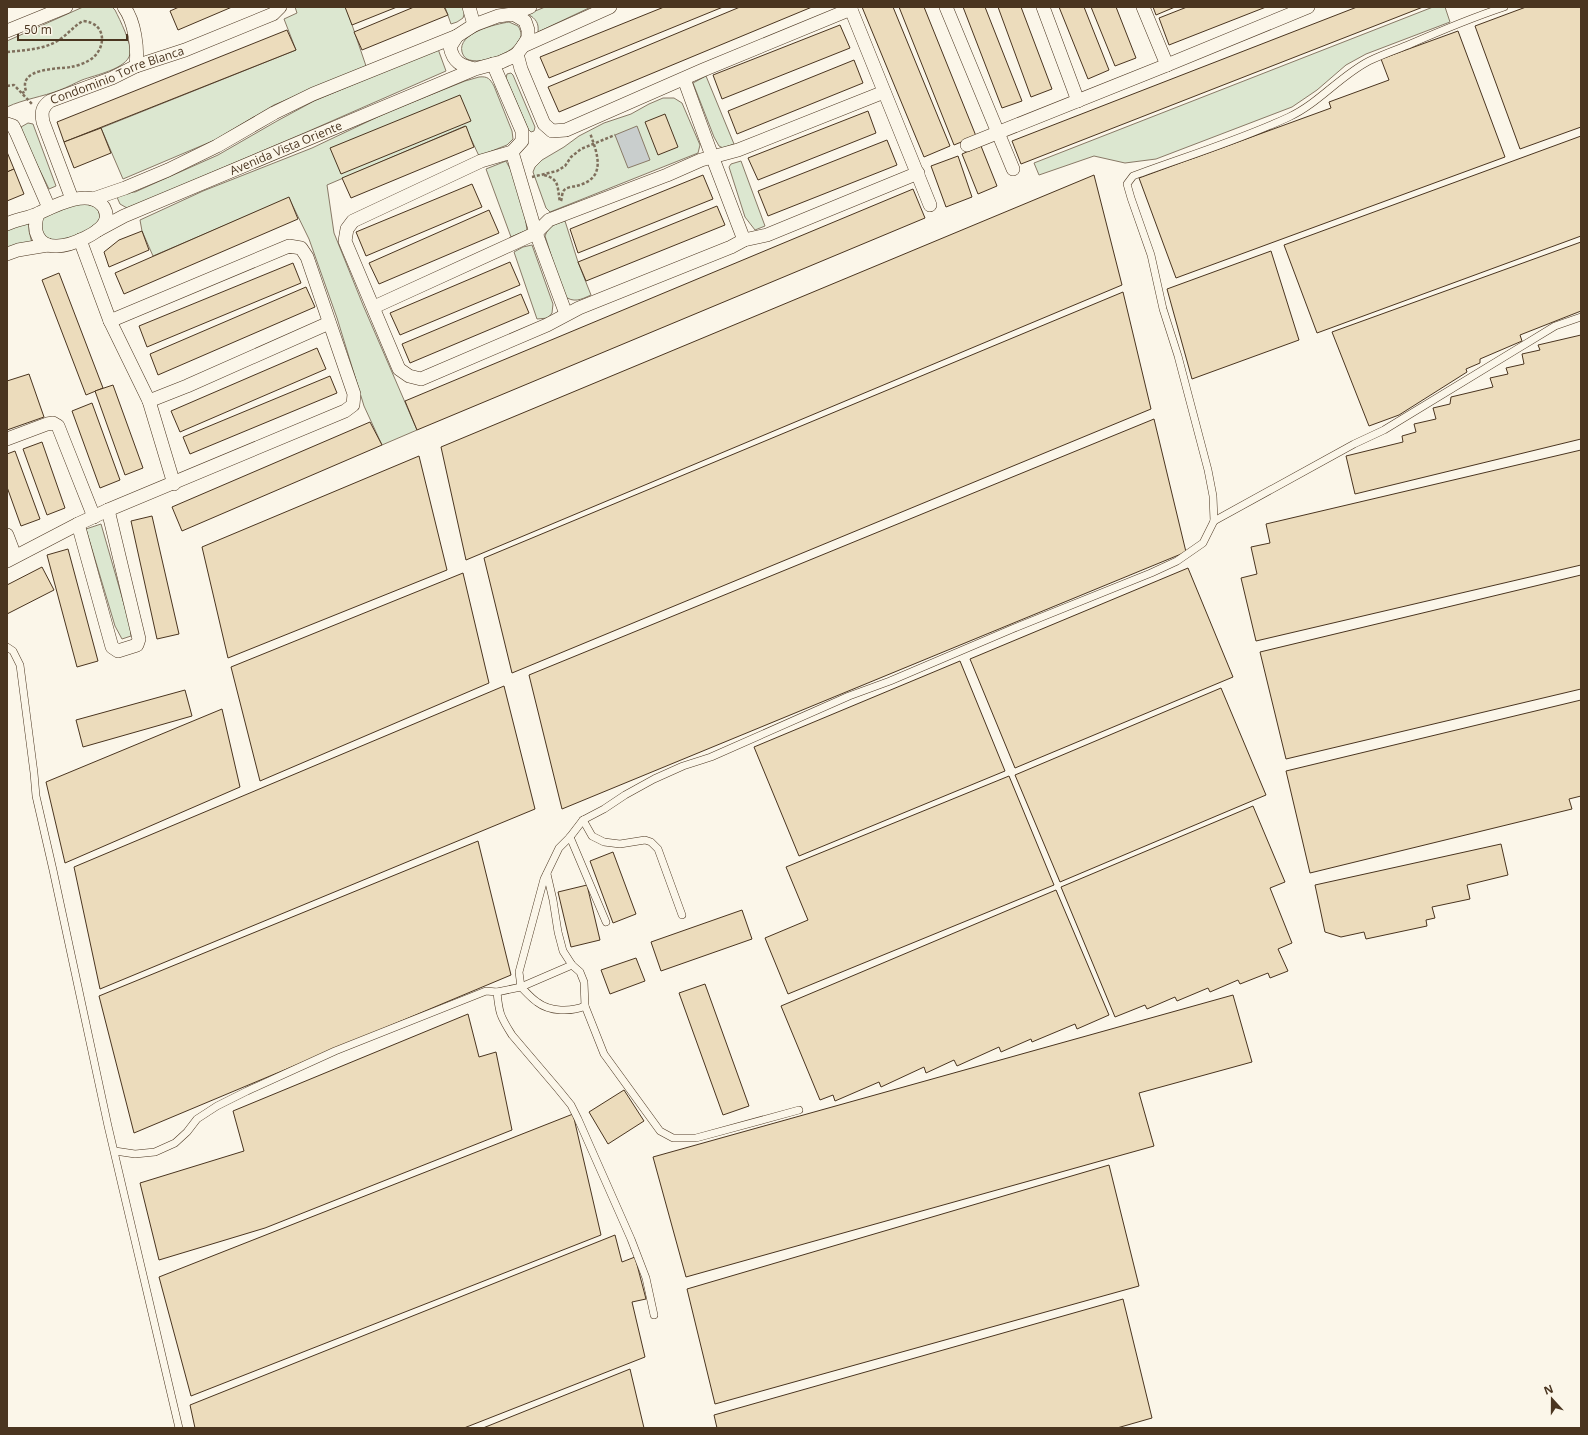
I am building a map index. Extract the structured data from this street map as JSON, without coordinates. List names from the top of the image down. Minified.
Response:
{"streets":{"street":["Condominio Torre Blanca","Avenida Vista Oriente"]},"crossings":[["Condominio Torre Blanca","Avenida Vista Oriente"]],"scale_bar":"50 m","north":"top"}
